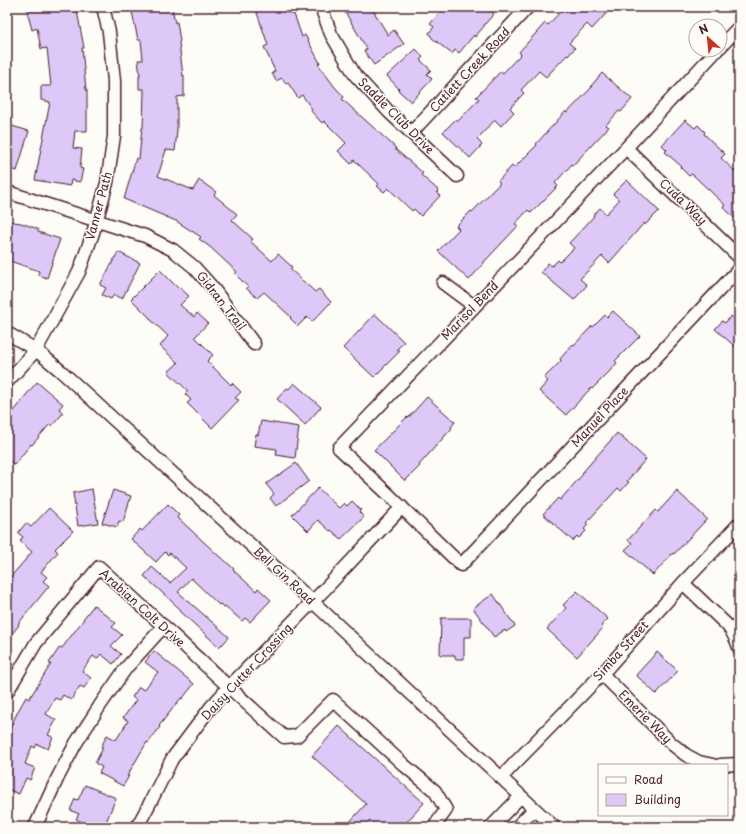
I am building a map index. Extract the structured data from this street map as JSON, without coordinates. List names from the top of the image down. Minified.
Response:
{"streets":{"street":["Catlett Creek Road","Saddle Club Drive","Cuda Way","Vanner Path","Gidran Trail","Marisol Bend","Manuel Place","Bell Gin Road","Arabian Colt Drive","Simba Street","Daisy Cutter Crossing","Emerie Way"]},"crossings":[["Catlett Creek Road","Saddle Club Drive"],["Cuda Way","Marisol Bend"],["Vanner Path","Gidran Trail"],["Vanner Path","Bell Gin Road"],["Marisol Bend","Manuel Place"],["Marisol Bend","Daisy Cutter Crossing"],["Bell Gin Road","Simba Street"],["Bell Gin Road","Daisy Cutter Crossing"],["Arabian Colt Drive","Daisy Cutter Crossing"],["Simba Street","Emerie Way"]],"legend":["Road","Building"],"north":"top left"}
